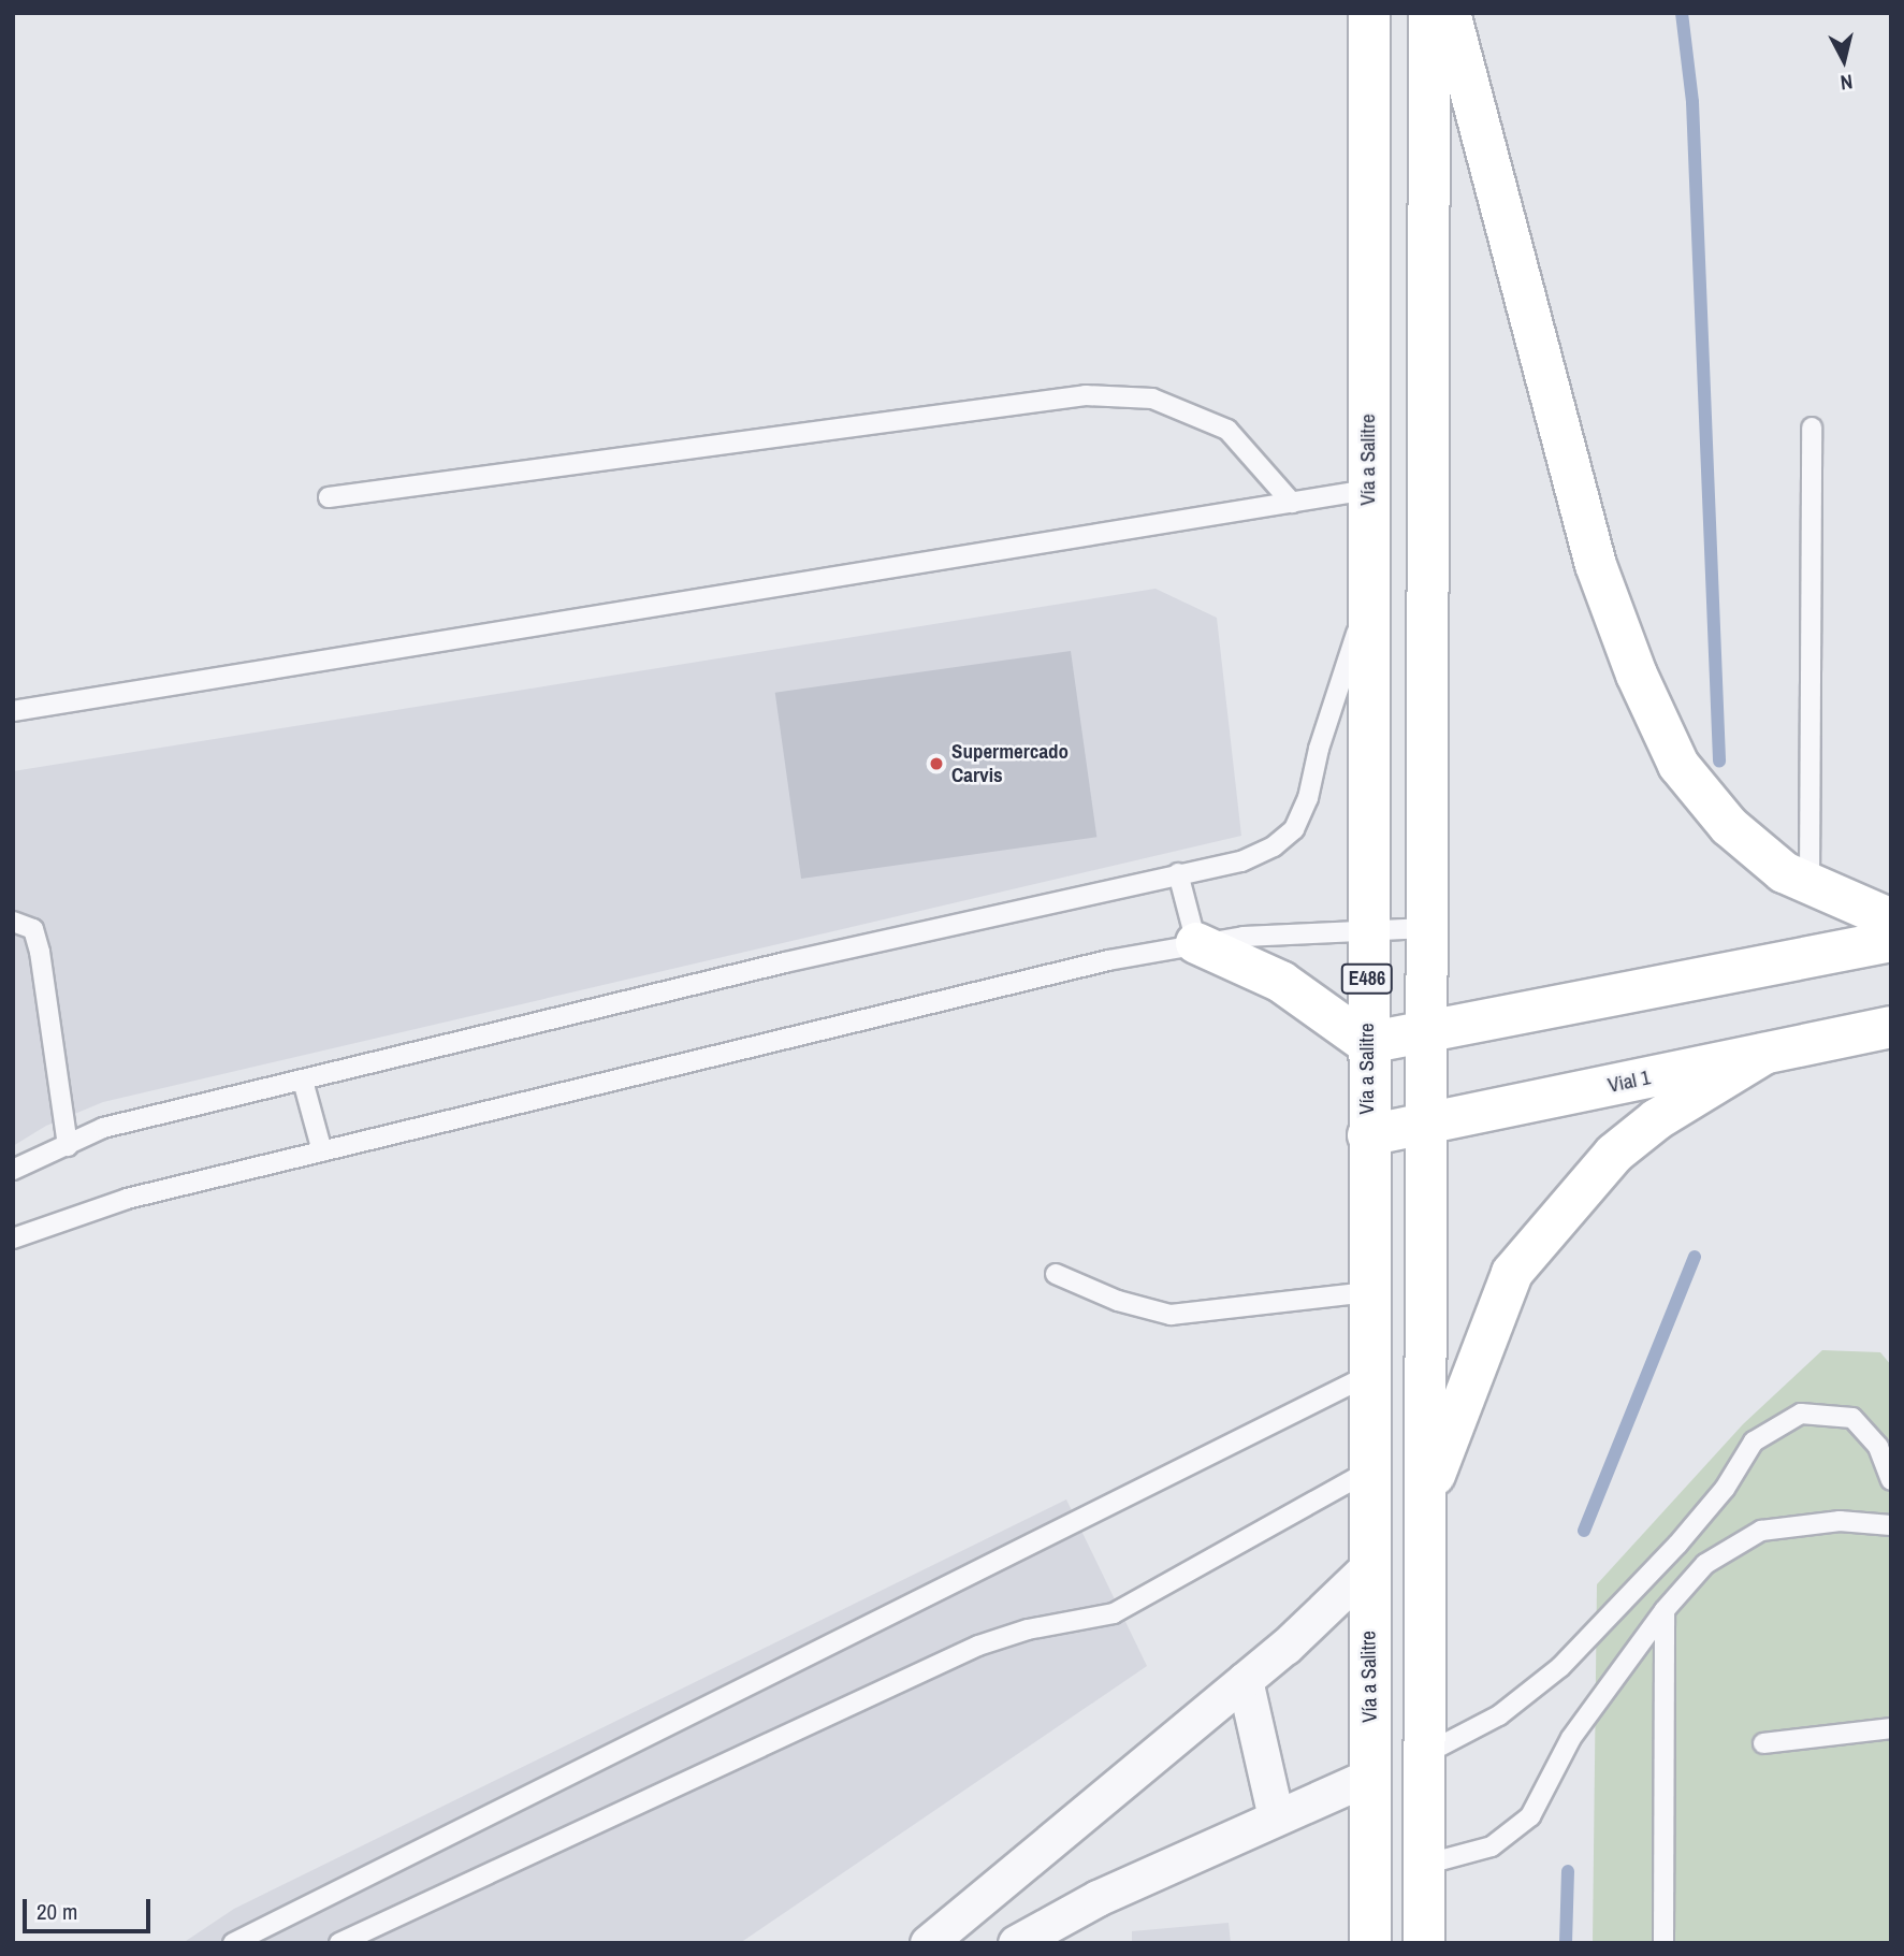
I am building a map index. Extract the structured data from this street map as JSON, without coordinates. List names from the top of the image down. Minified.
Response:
{"streets":{"main road":["Vía a Salitre","E486","Vial 1"]},"crossings":[["Vía a Salitre","Vial 1"]],"places":["Supermercado Carvis"],"scale_bar":"20 m","north":"bottom"}
